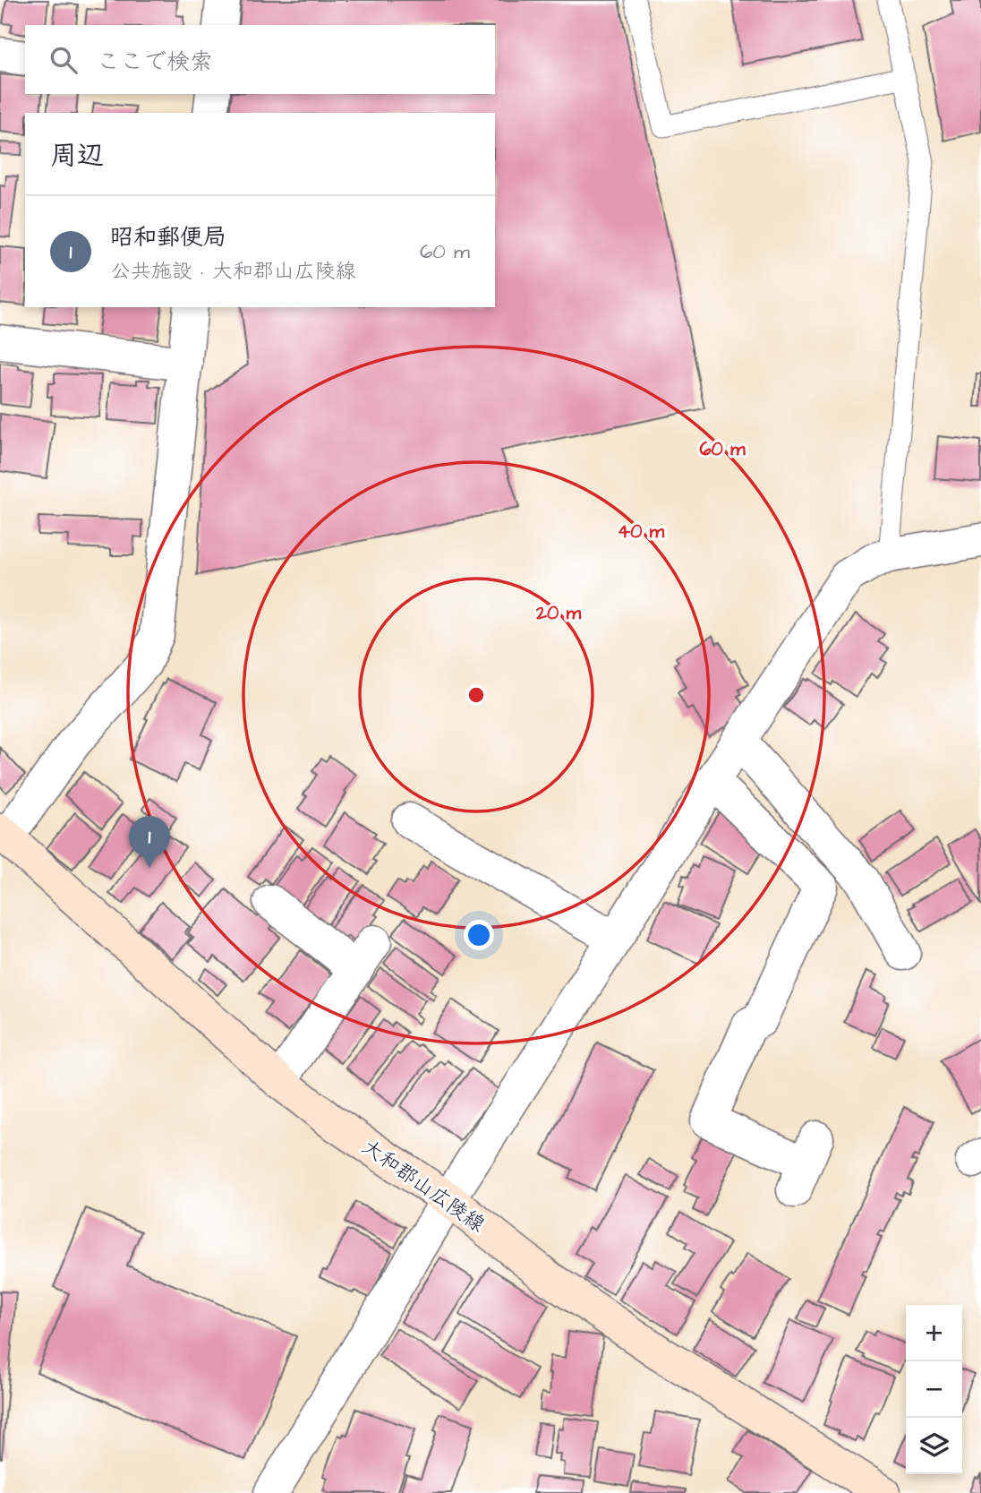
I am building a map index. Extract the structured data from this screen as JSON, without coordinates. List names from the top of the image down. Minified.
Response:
{"streets":{"main road":["大和郡山広陵線"]},"page":{"search":"ここで検索","heading":"周辺","list":[{"mark":"1","name":"昭和郵便局","note":"公共施設 · 大和郡山広陵線","value":"60 m"}],"pins":"1","map_buttons":["+","−"]},"rings":["60 m","40 m","20 m"]}
